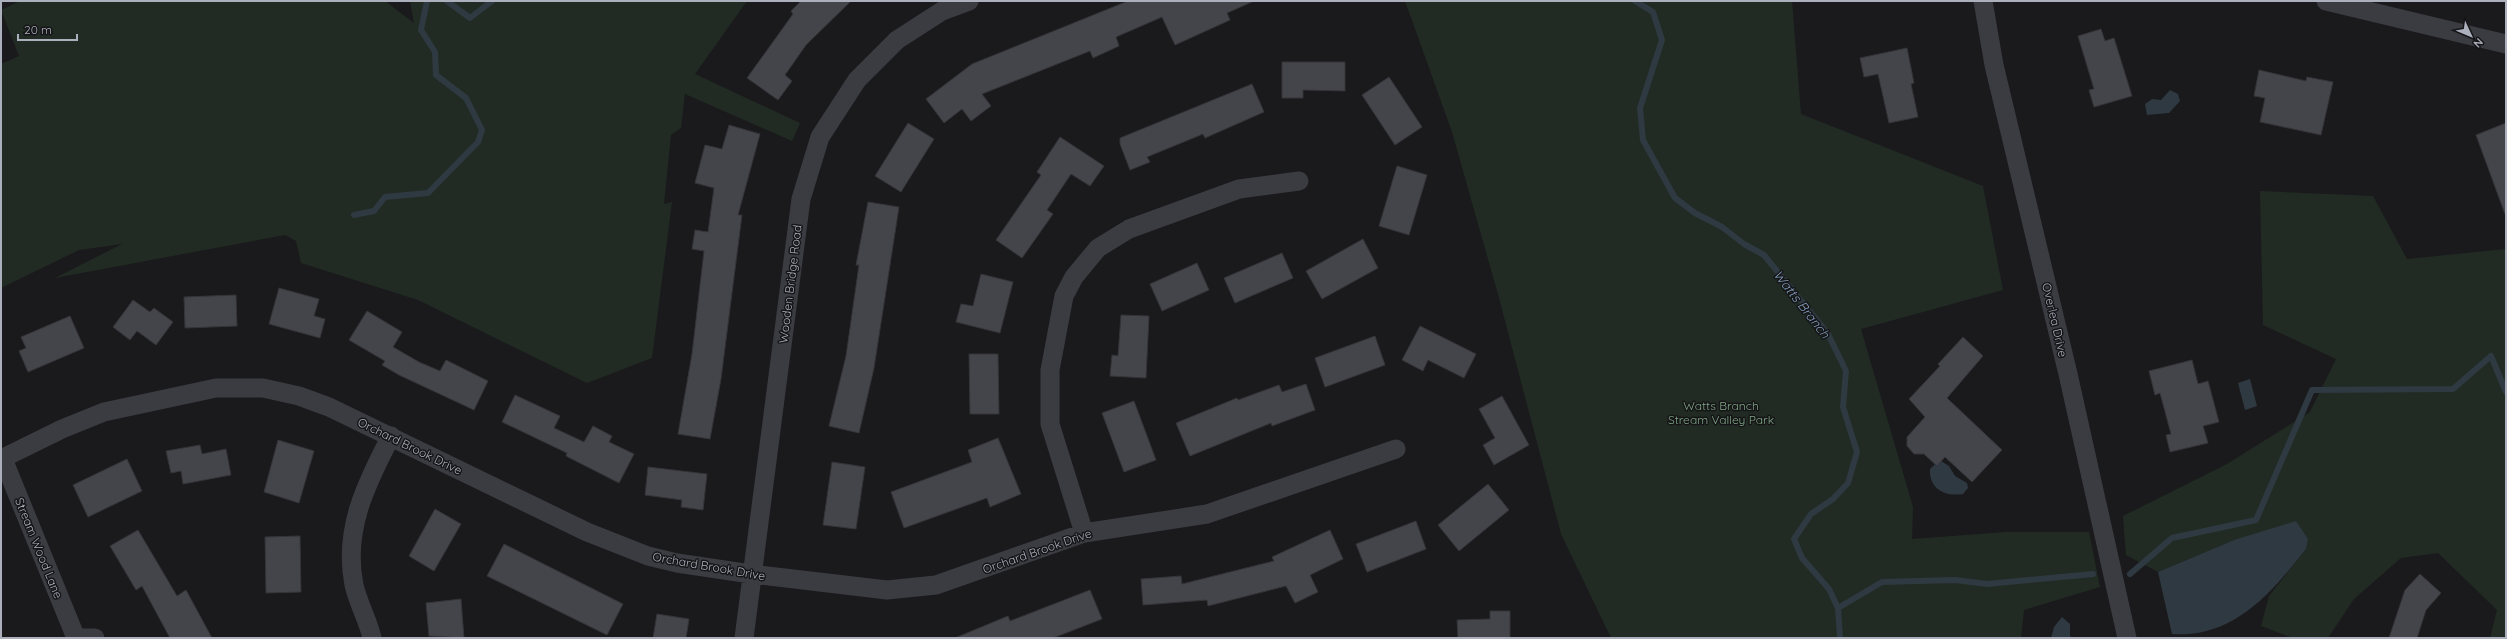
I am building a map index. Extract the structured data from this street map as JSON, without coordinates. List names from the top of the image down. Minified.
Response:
{"streets":{"street":["Wooden Bridge Road","Overlea Drive","Orchard Brook Drive","Stream Wood Lane"]},"crossings":[["Wooden Bridge Road","Orchard Brook Drive"],["Orchard Brook Drive","Stream Wood Lane"]],"water":["Watts Branch"],"parks":["Watts Branch Stream Valley Park"],"scale_bar":"20 m","north":"bottom right"}
